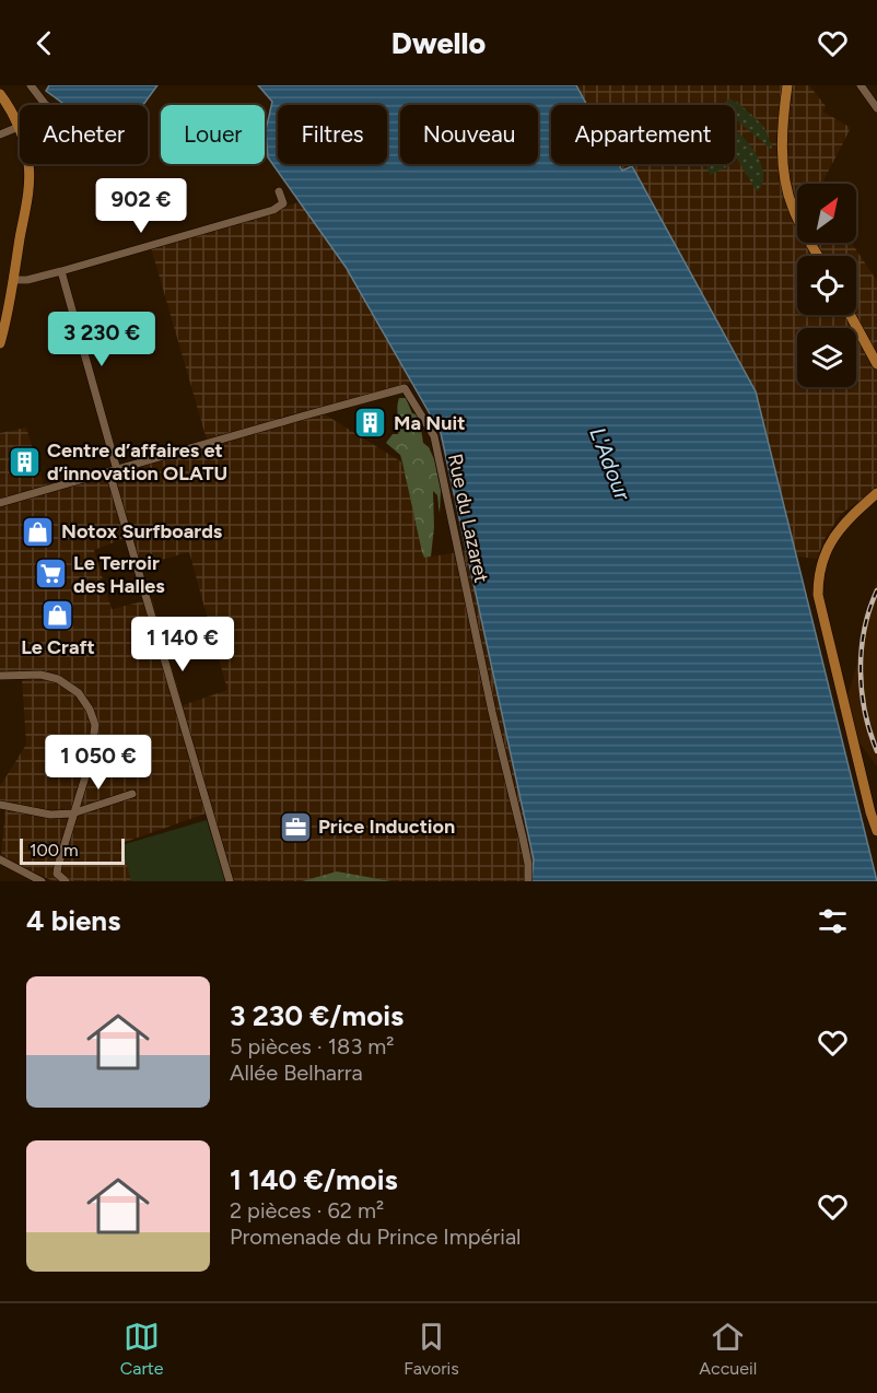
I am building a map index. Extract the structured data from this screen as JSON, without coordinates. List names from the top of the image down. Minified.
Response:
{"streets":{"street":["Rue du Lazaret"]},"water":["L'Adour"],"places":{"building":["Ma Nuit","Centre d’affaires et d’innovation OLATU"],"shop":["Notox Surfboards","Le Craft"],"supermarket":["Le Terroir des Halles"],"office":["Price Induction"]},"scale_bar":"100 m","north":"top right","page":{"header":"Dwello","chip":["Acheter","Louer","Filtres","Nouveau","Appartement"],"price":["902 €","3 230 €","1 140 €","1 050 €"],"scale":"100 m","heading":"4 biens","list":[{"name":"3 230 €/mois","note":"5 pièces · 183 m² · Allée Belharra"},{"name":"1 140 €/mois","note":"2 pièces · 62 m² · Promenade du Prince Impérial"}],"tabs":["Carte","Favoris","Accueil"]}}
